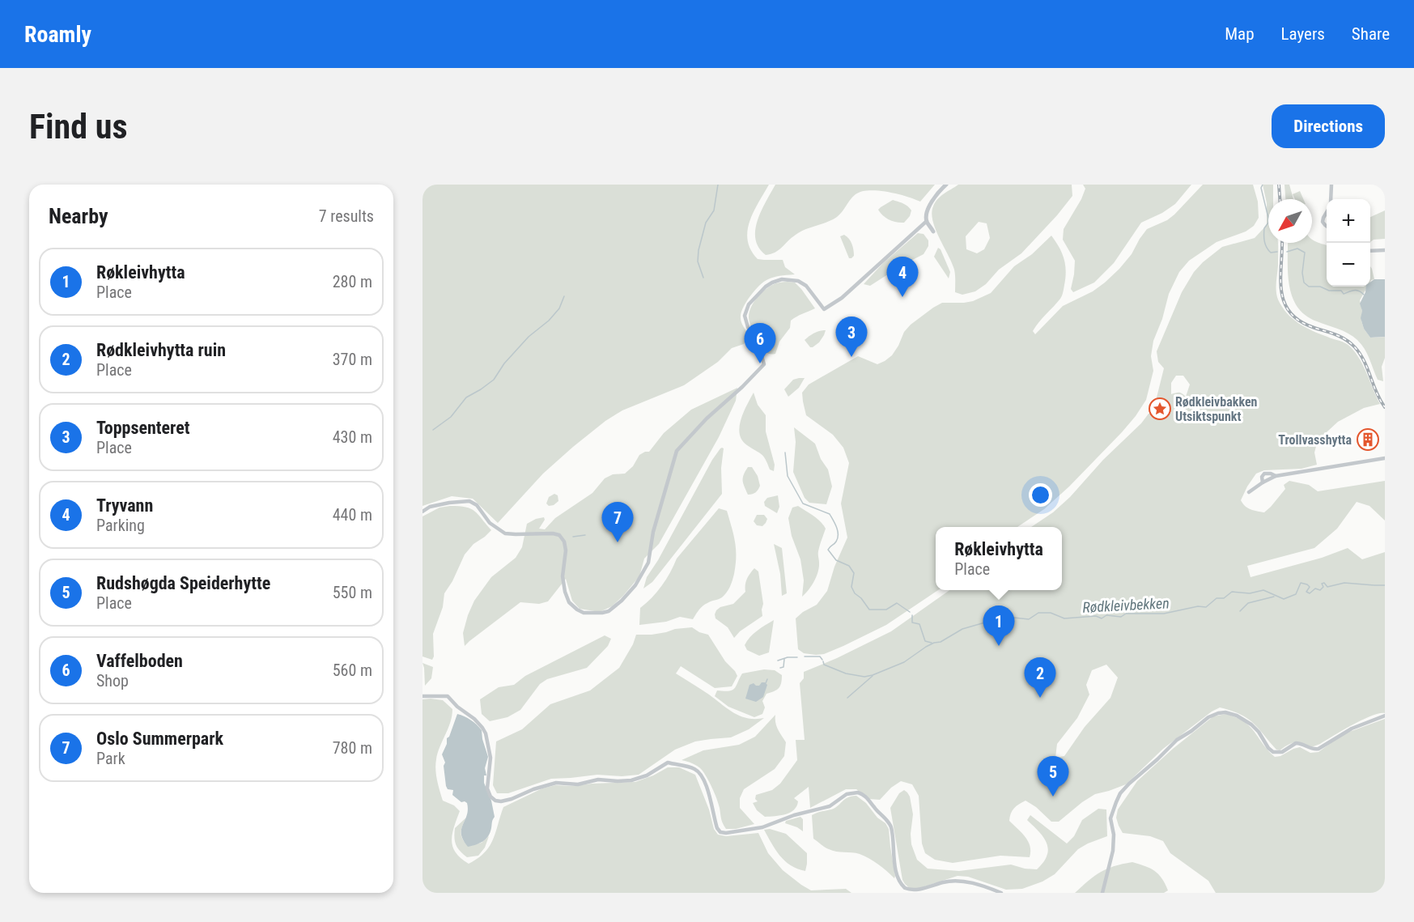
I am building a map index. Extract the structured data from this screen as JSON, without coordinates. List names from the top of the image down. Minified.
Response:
{"water":["Rødkleivbekken"],"places":{"place":["Rødkleivbakken Utsiktspunkt"],"building":["Trollvasshytta"]},"north":"bottom left","page":{"header":"Roamly","nav":["Map","Layers","Share"],"buttons":"Directions","title":"Find us","heading":["Nearby","7 results"],"map_buttons":["+","−"],"list":[{"mark":"1","name":"Røkleivhytta","note":"Place","value":"280 m"},{"mark":"2","name":"Rødkleivhytta ruin","note":"Place","value":"370 m"},{"mark":"3","name":"Toppsenteret","note":"Place","value":"430 m"},{"mark":"4","name":"Tryvann","note":"Parking","value":"440 m"},{"mark":"5","name":"Rudshøgda Speiderhytte","note":"Place","value":"550 m"},{"mark":"6","name":"Vaffelboden","note":"Shop","value":"560 m"},{"mark":"7","name":"Oslo Summerpark","note":"Park","value":"780 m"}],"pins":["4","3","6","7","1","2","5"],"popup":["Røkleivhytta","Place"]}}
